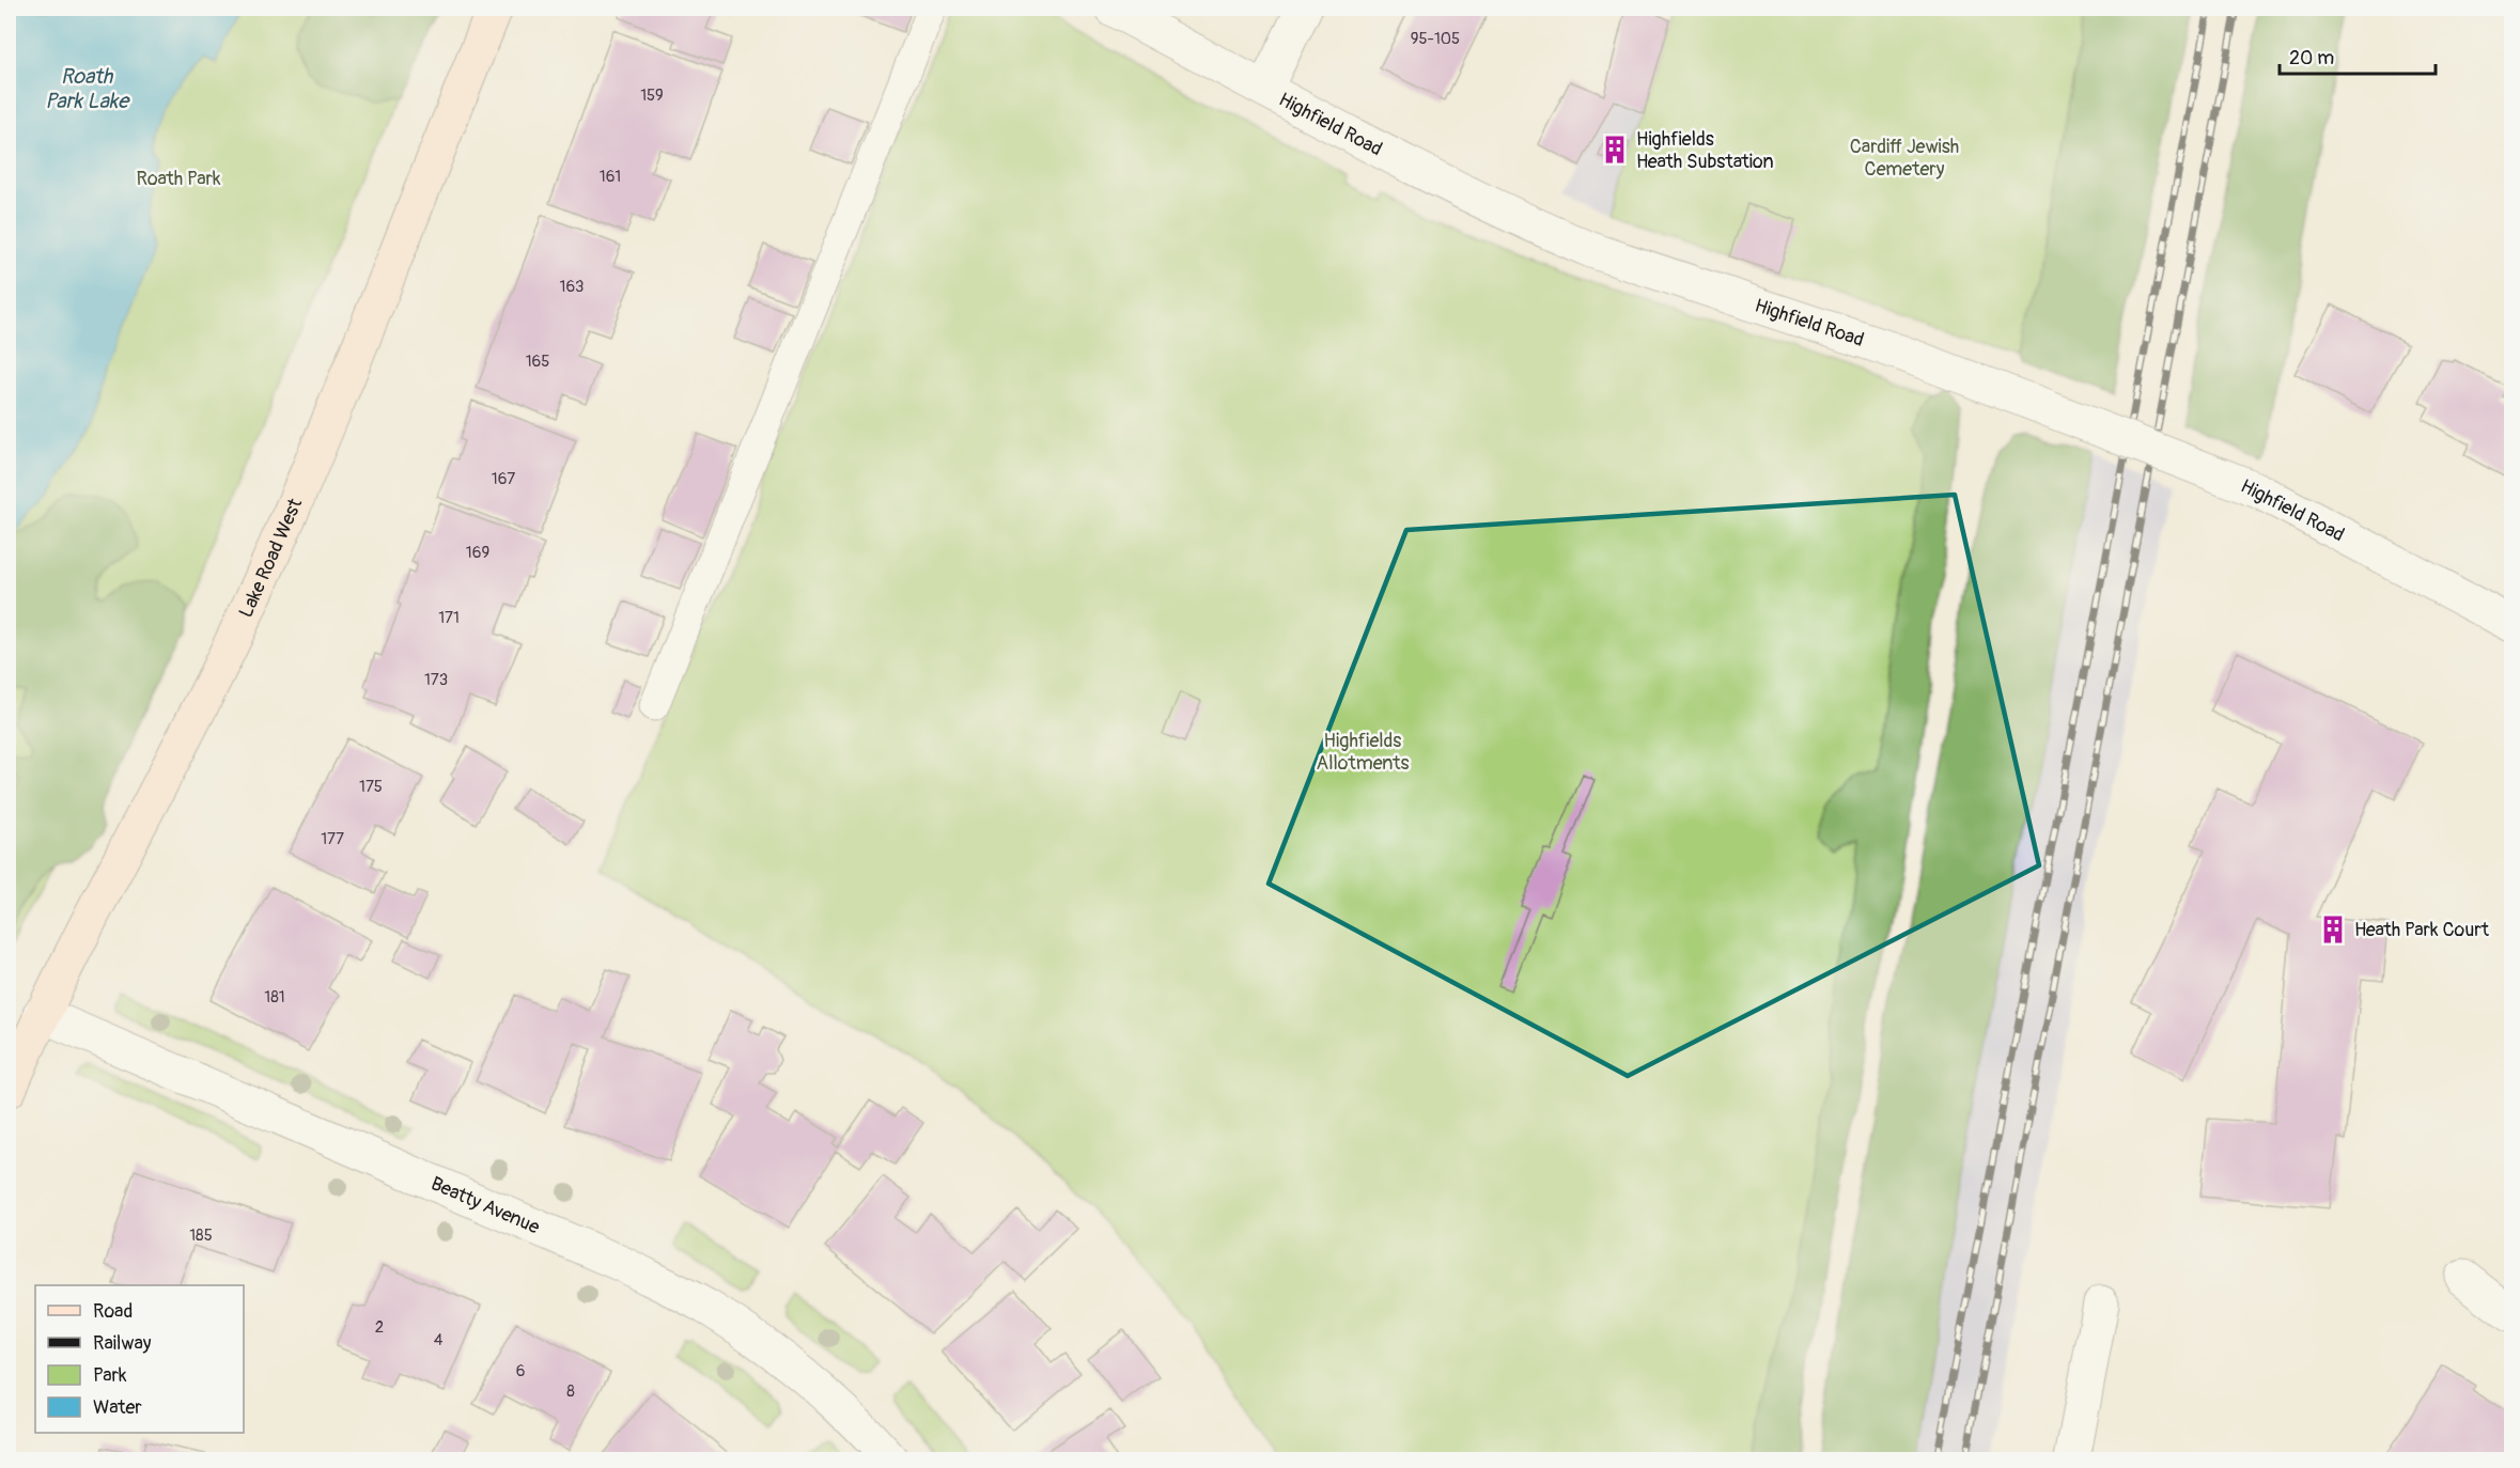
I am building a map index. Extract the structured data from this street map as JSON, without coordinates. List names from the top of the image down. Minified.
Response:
{"streets":{"street":["Highfield Road","Lake Road West","Beatty Avenue"]},"crossings":[["Lake Road West","Beatty Avenue"]],"water":["Roath Park Lake"],"parks":["Cardiff Jewish Cemetery","Roath Park","Highfields Allotments"],"places":{"building":["Highfields Heath Substation","Heath Park Court"]},"house_numbers":["95-105","159","161","163","165","167","169","171","173","175","177","181","185","2","4","6","8"],"legend":["Road","Railway","Park","Water"],"scale_bar":"20 m"}
